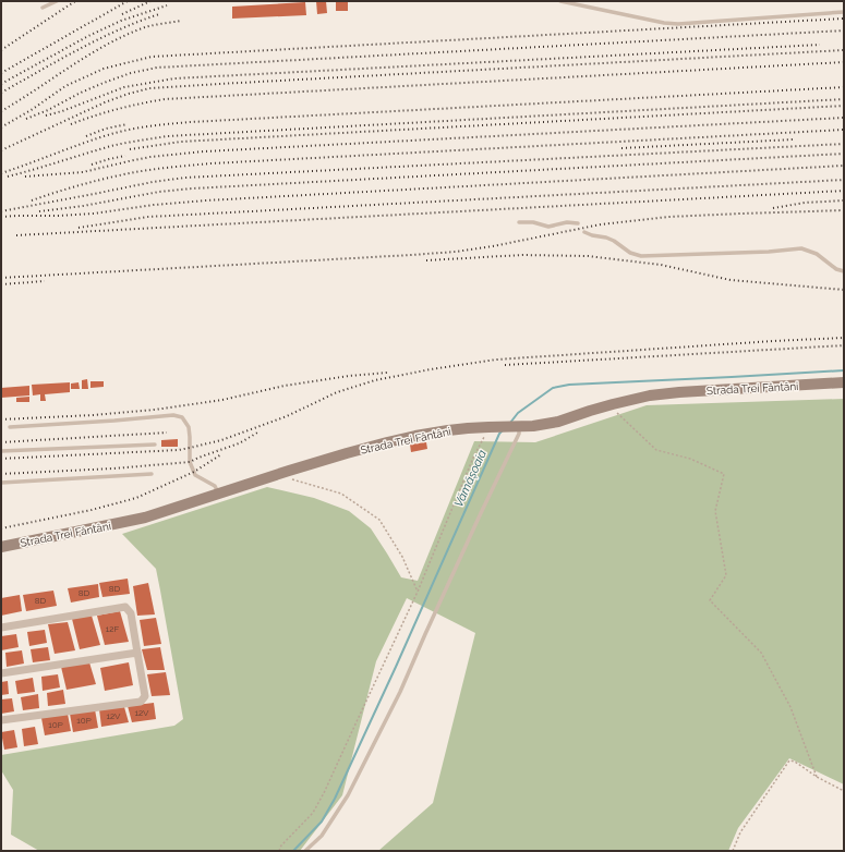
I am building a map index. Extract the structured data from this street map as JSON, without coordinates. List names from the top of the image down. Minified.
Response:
{"streets":{"main road":["Strada Trei Fântâni"]},"water":["Vămășoaia"],"house_numbers":["8D","8D","8D","12F","12V","12V","10P","10P"]}
